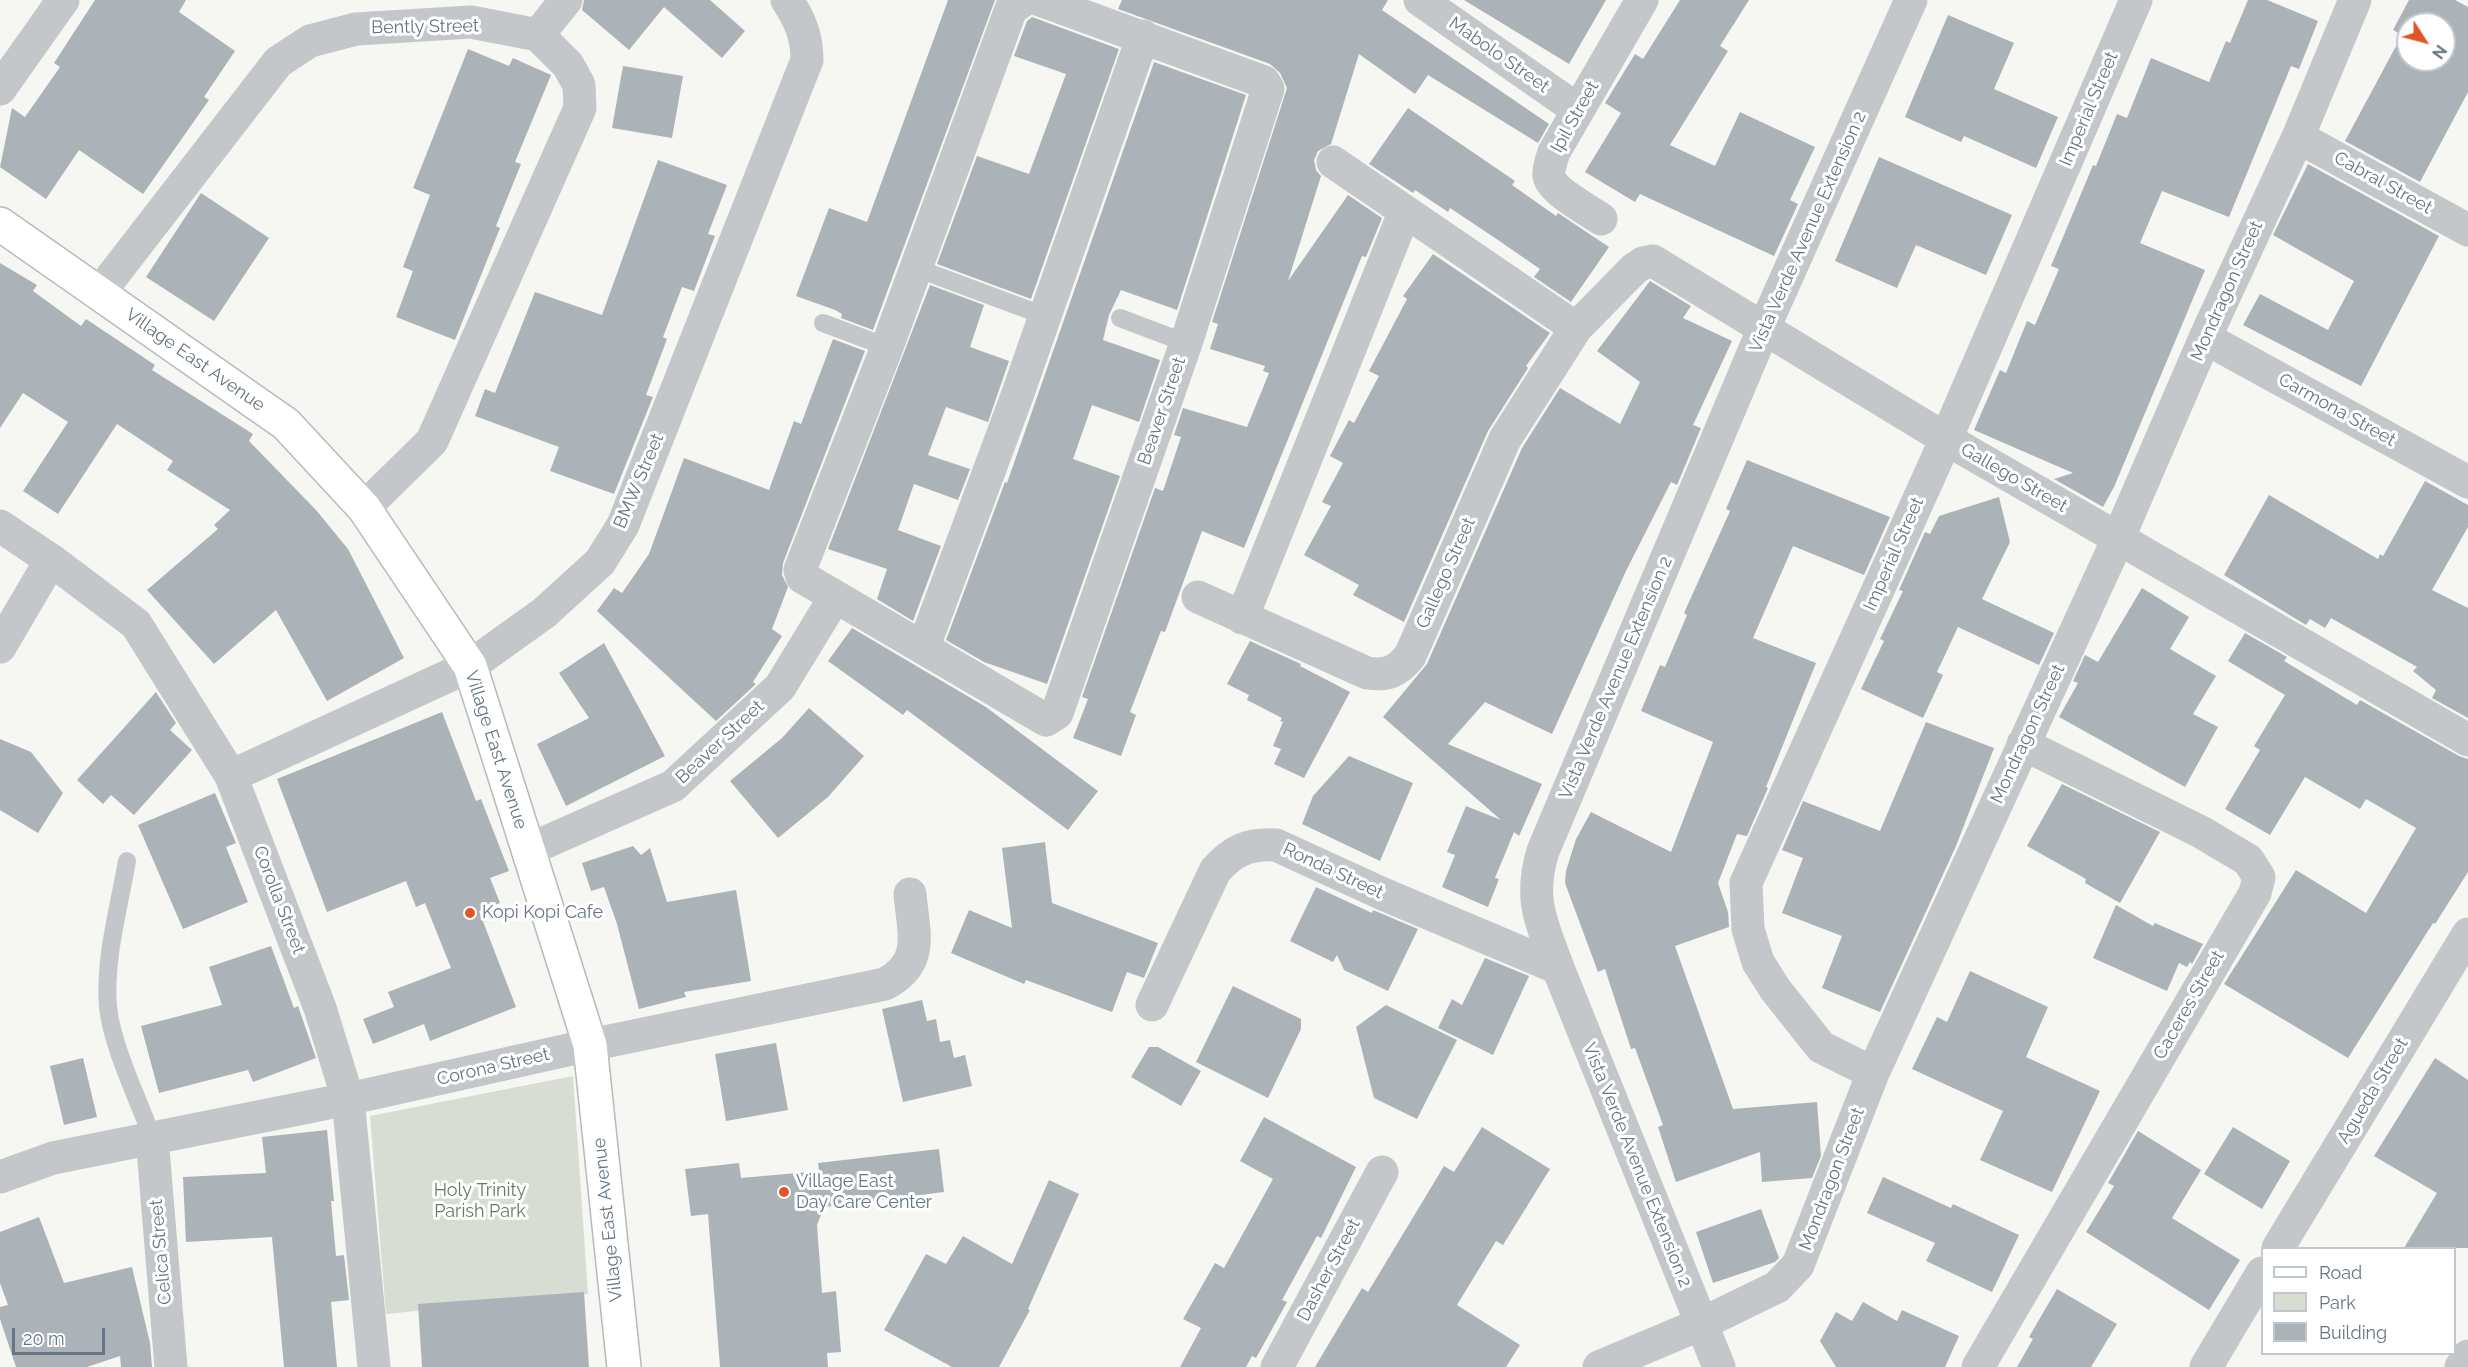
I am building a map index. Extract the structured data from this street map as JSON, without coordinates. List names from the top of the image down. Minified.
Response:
{"streets":{"street":["Bently Street","Mabolo Street","Imperial Street","Ipil Street","Cabral Street","Vista Verde Avenue Extension 2","Mondragon Street","Village East Avenue","Carmona Street","Beaver Street","Gallego Street","BMW Street","Ronda Street","Corolla Street","Caceres Street","Corona Street","Agueda Street","Celica Street","Dasher Street"]},"crossings":[["Bently Street","Village East Avenue"],["Mabolo Street","Ipil Street"],["Imperial Street","Mondragon Street"],["Imperial Street","Gallego Street"],["Cabral Street","Mondragon Street"],["Vista Verde Avenue Extension 2","Mondragon Street"],["Vista Verde Avenue Extension 2","Gallego Street"],["Vista Verde Avenue Extension 2","Ronda Street"],["Mondragon Street","Carmona Street"],["Mondragon Street","Gallego Street"],["Mondragon Street","Caceres Street"],["Village East Avenue","Beaver Street"],["Village East Avenue","BMW Street"],["Village East Avenue","Corona Street"],["BMW Street","Corolla Street"],["Corolla Street","Corona Street"],["Corona Street","Celica Street"]],"parks":["Holy Trinity Parish Park"],"places":["Kopi Kopi Cafe","Village East Day Care Center"],"legend":["Road","Park","Building"],"scale_bar":"20 m","north":"bottom right"}
